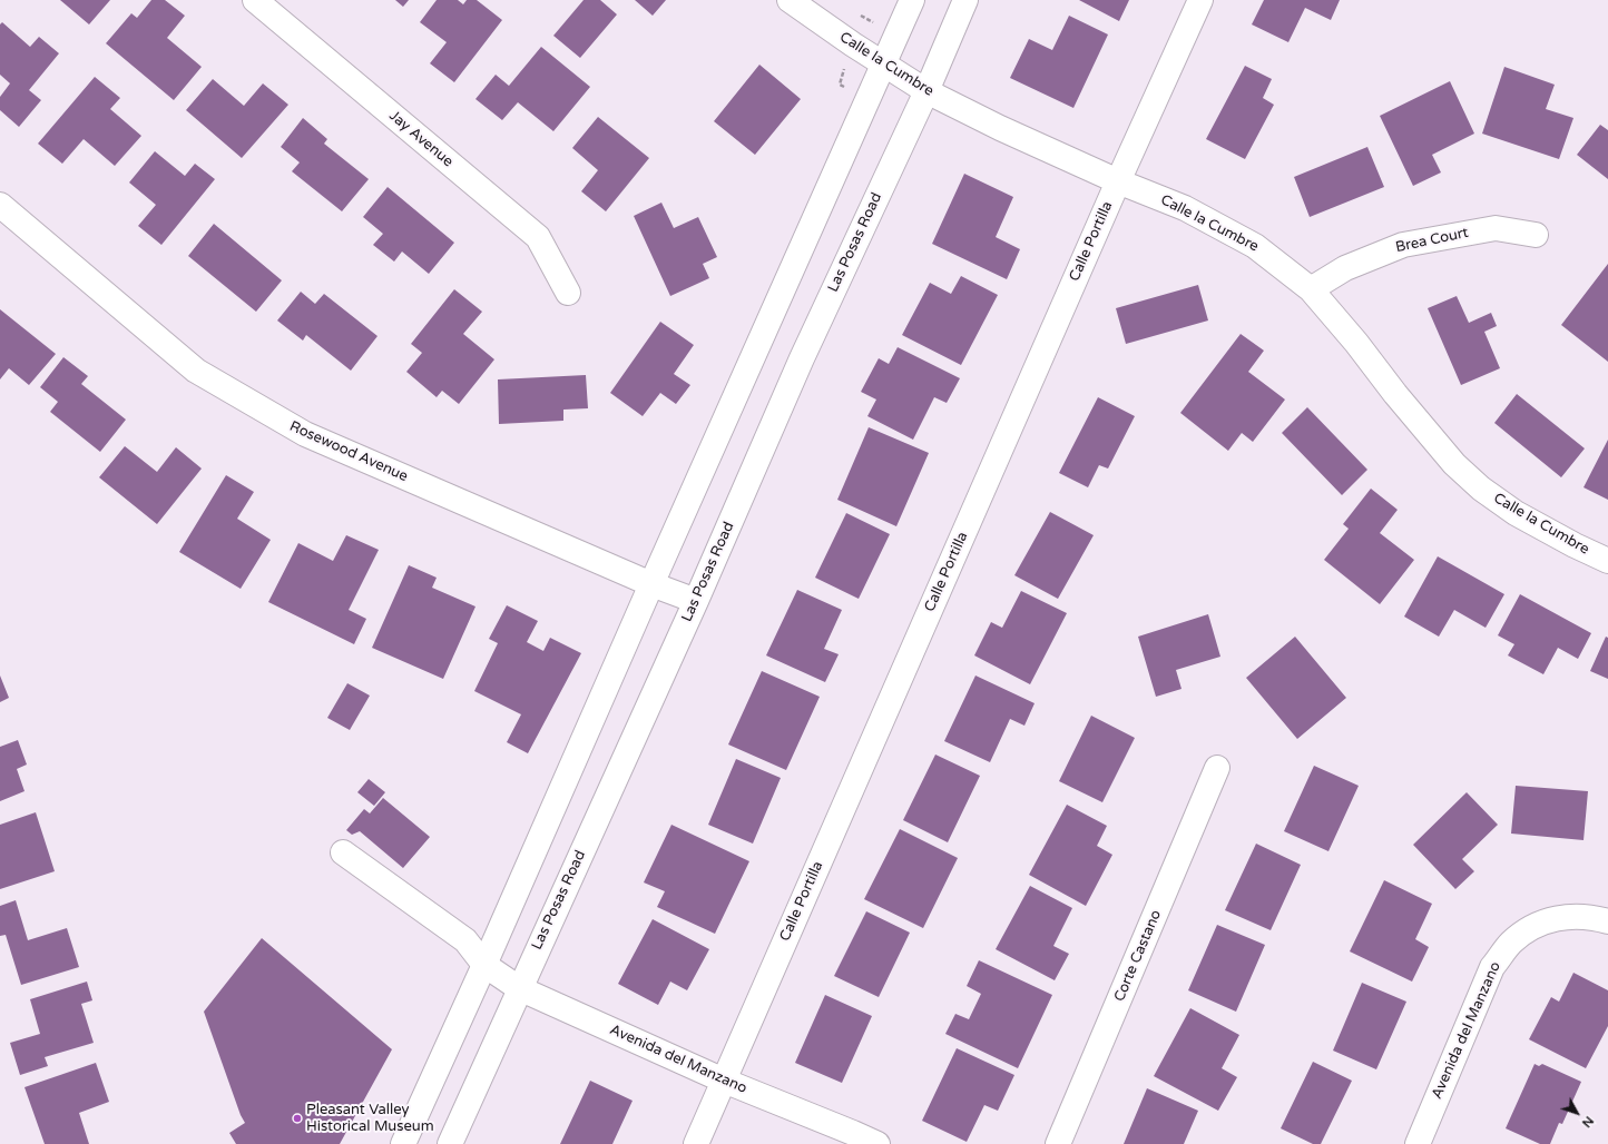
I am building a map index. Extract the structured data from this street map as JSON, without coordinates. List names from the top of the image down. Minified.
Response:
{"streets":{"street":["Calle la Cumbre","Jay Avenue","Brea Court","Calle Portilla","Las Posas Road","Rosewood Avenue","Corte Castano","Avenida del Manzano"]},"crossings":[["Calle la Cumbre","Brea Court"],["Calle la Cumbre","Calle Portilla"],["Calle la Cumbre","Las Posas Road"],["Calle Portilla","Avenida del Manzano"],["Las Posas Road","Rosewood Avenue"],["Las Posas Road","Avenida del Manzano"]],"places":["Pleasant Valley Historical Museum"],"north":"bottom right"}
